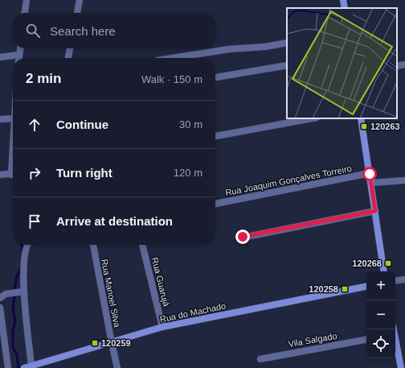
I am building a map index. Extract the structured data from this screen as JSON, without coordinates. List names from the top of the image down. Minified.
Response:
{"streets":{"street":["Rua Joaquim Gonçalves Torreiro","Rua Guarujá","Rua Manoel Silva","Rua do Machado","Vila Salgado"]},"crossings":[["Rua Guarujá","Rua do Machado"],["Rua Manoel Silva","Rua do Machado"]],"places":{"transit":["120263","120268","120258","120259"]},"page":{"search":"Search here","heading":["2 min","Walk · 150 m"],"list":[["Continue","30 m"],["Turn right","120 m"],"Arrive at destination"],"map_buttons":["+","−"]}}
